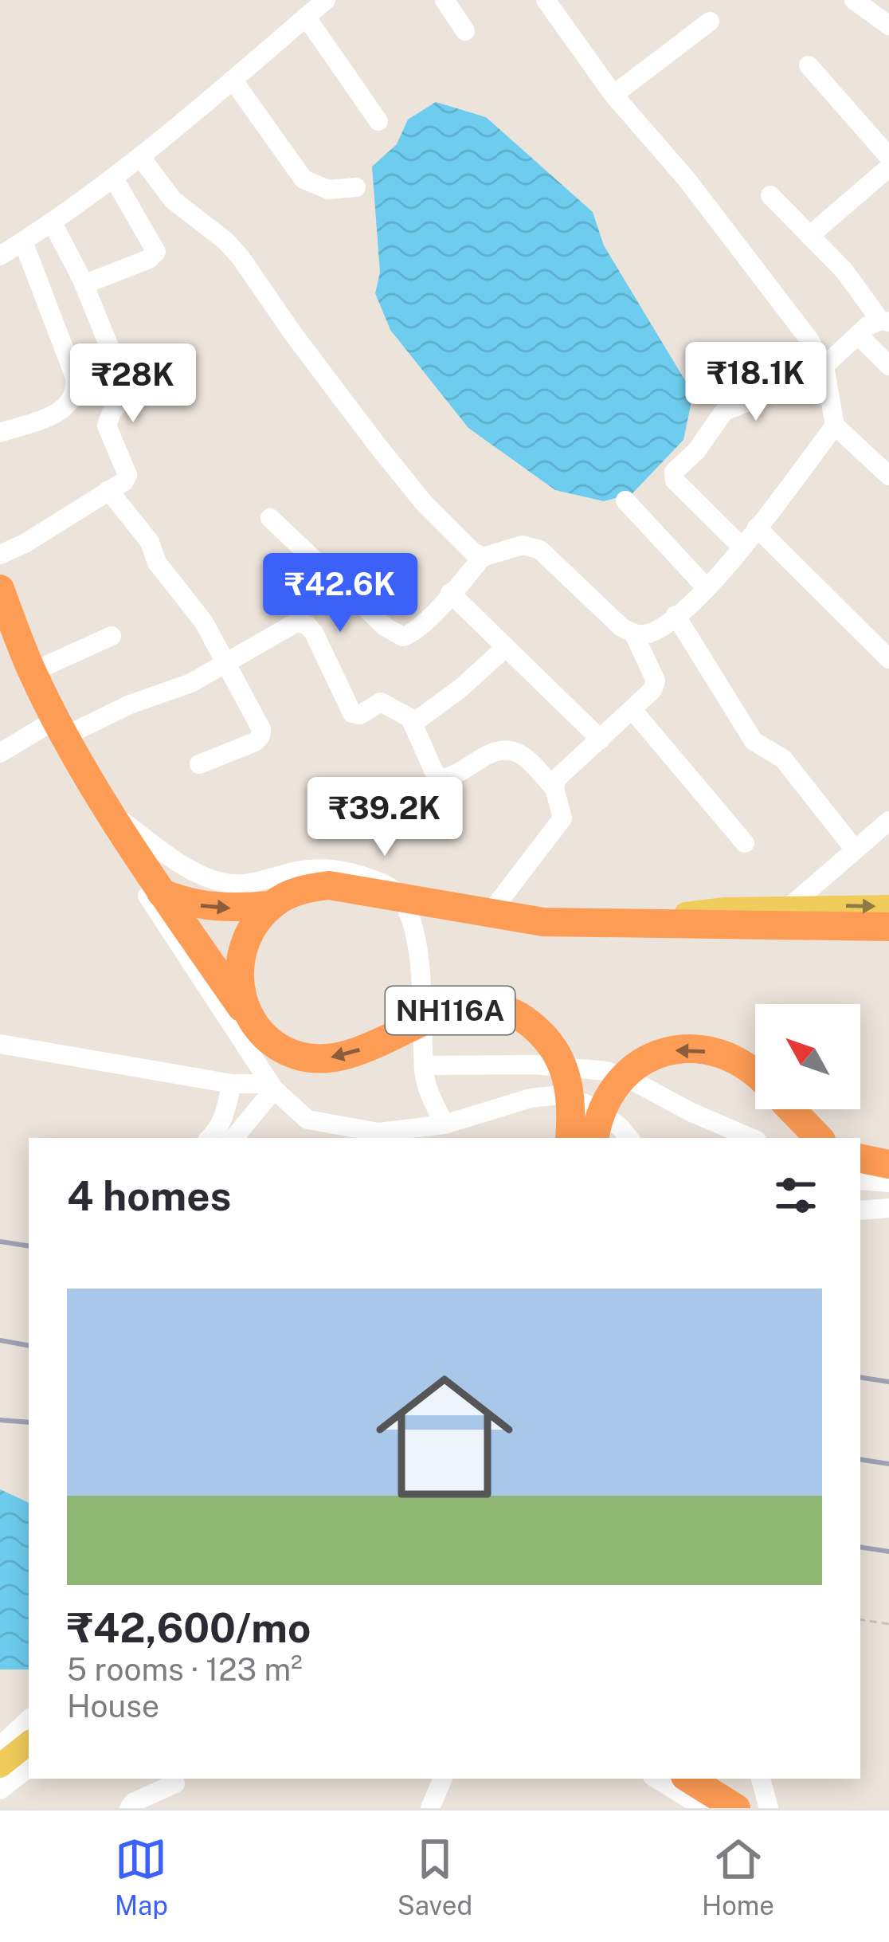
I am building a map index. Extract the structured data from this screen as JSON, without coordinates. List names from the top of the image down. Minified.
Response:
{"streets":{"highway":["NH116A"]},"north":"top left","page":{"price":["₹18.1K","₹28K","₹42.6K","₹39.2K"],"heading":"4 homes","list":[{"name":"₹42,600/mo","note":"5 rooms · 123 m² · House"}],"tabs":["Map","Saved","Home"]}}
